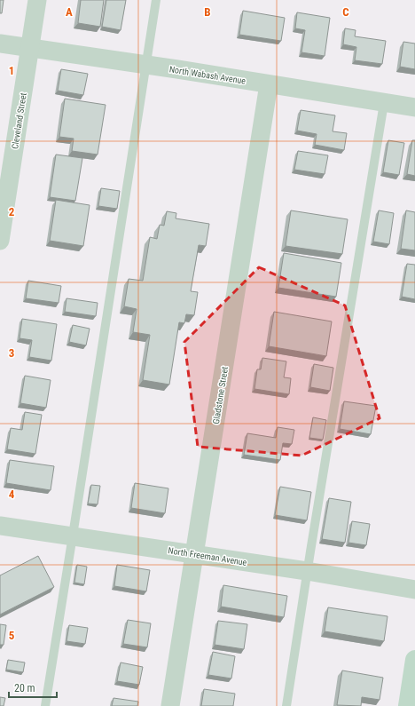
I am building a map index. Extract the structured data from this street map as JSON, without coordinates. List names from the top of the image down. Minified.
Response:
{"streets":{"street":["North Wabash Avenue","Cleveland Street","Gladstone Street","North Freeman Avenue"]},"crossings":[["North Wabash Avenue","Cleveland Street"],["North Wabash Avenue","Gladstone Street"],["Gladstone Street","North Freeman Avenue"]],"scale_bar":"20 m","grid":{"columns":["A","B","C"],"rows":["1","2","3","4","5"]}}
